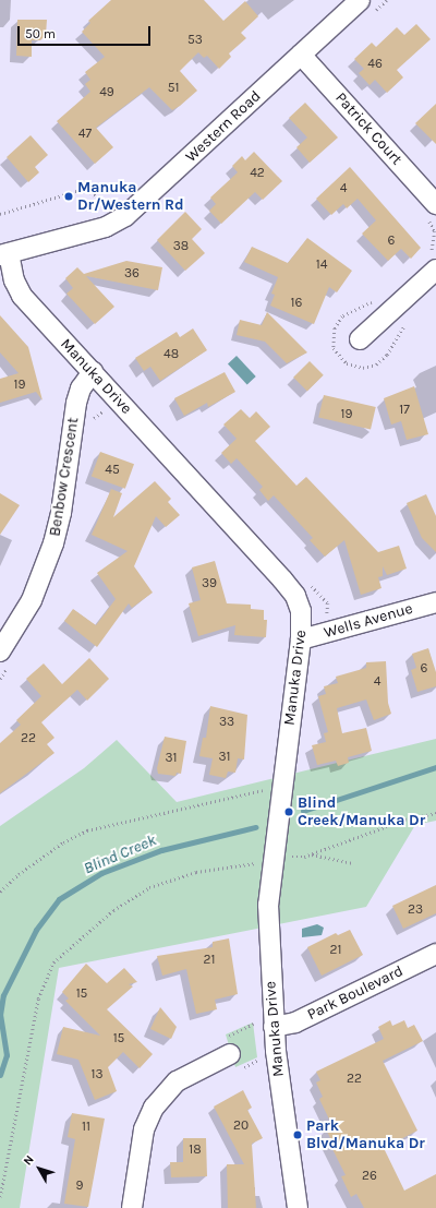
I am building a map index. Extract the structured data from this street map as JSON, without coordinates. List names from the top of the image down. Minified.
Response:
{"streets":{"street":["Western Road","Patrick Court","Manuka Drive","Benbow Crescent","Wells Avenue","Park Boulevard"]},"crossings":[["Western Road","Patrick Court"],["Western Road","Manuka Drive"],["Manuka Drive","Benbow Crescent"],["Manuka Drive","Wells Avenue"],["Manuka Drive","Park Boulevard"]],"water":["Blind Creek"],"places":["Manuka Dr/Western Rd","Blind Creek/Manuka Dr","Park Blvd/Manuka Dr"],"house_numbers":["53","46","51","49","47","42","4","6","38","14","36","16","48","19","17","19","45","39","6","4","33","22","31","31","23","21","21","15","15","13","22","20","11","18","26","9"],"scale_bar":"50 m","north":"top left"}
